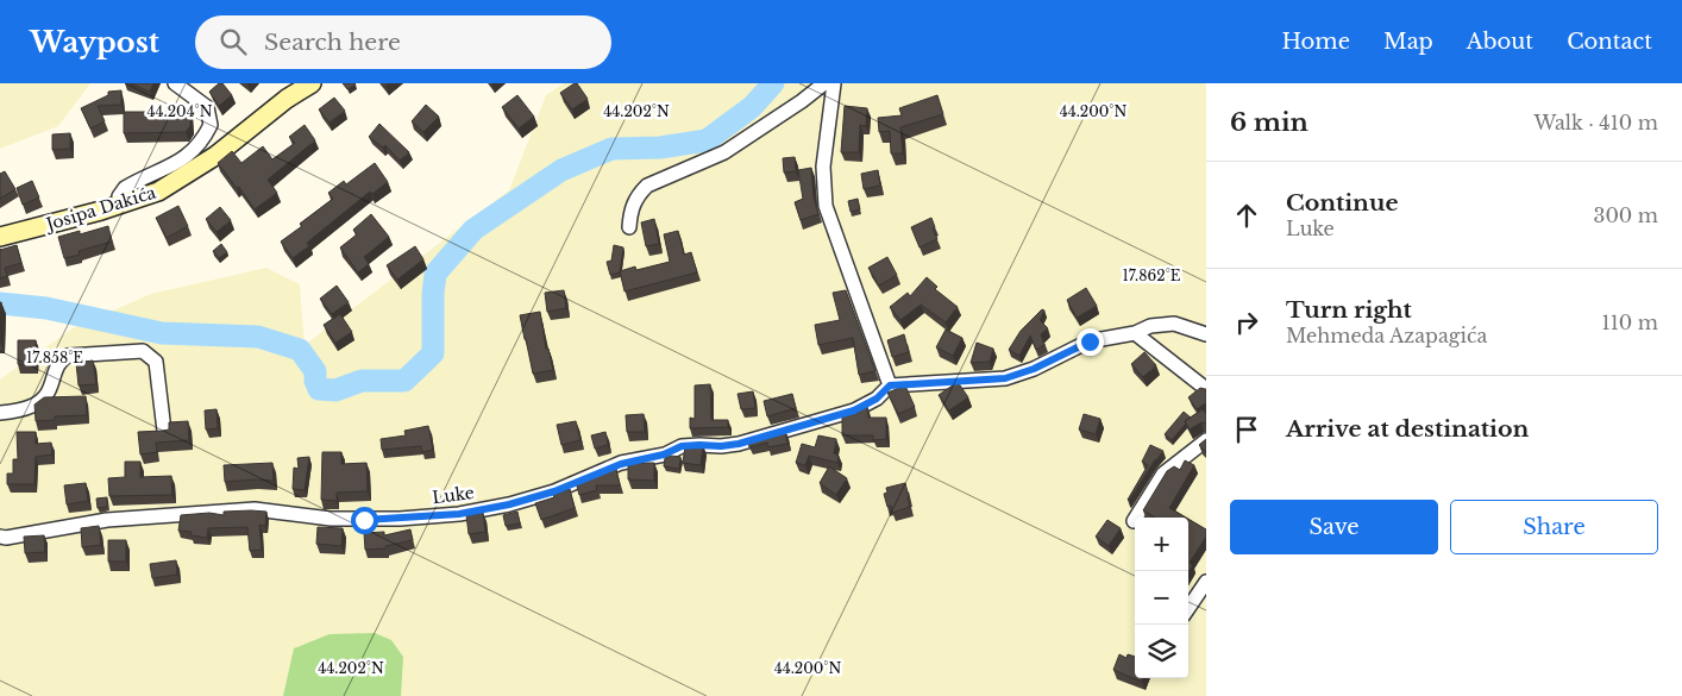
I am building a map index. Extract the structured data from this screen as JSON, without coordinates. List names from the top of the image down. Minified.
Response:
{"streets":{"main road":["Josipa Dakića"],"street":["Luke"]},"page":{"header":"Waypost","search":"Search here","nav":["Home","Map","About","Contact"],"heading":["6 min","Walk · 410 m"],"list":[["Continue","Luke","300 m"],["Turn right","Mehmeda Azapagića","110 m"],"Arrive at destination"],"buttons":["Save","Share"],"map_buttons":["+","−"]},"coordinates":["44.204°N","44.202°N","44.200°N","17.862°E","17.858°E"]}
